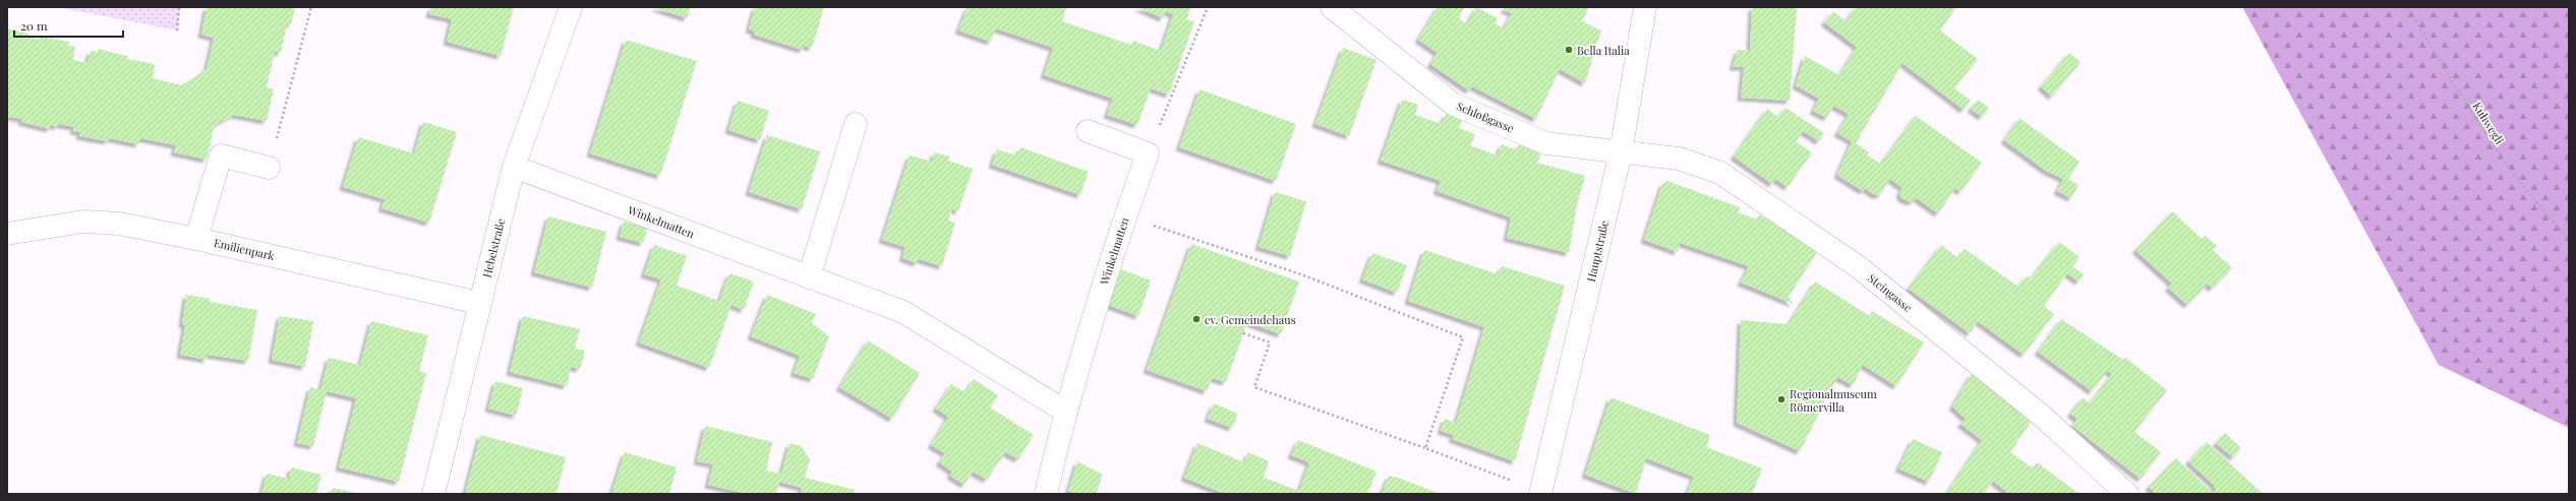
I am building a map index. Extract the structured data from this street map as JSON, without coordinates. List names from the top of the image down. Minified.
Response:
{"streets":{"street":["Schloßgasse","Winkelmatten","Hebelstraße","Emilienpark","Hauptstraße","Steingasse"],"path":["Kuhwegli"]},"crossings":[["Schloßgasse","Hauptstraße"],["Schloßgasse","Steingasse"],["Winkelmatten","Hebelstraße"],["Hebelstraße","Emilienpark"],["Hauptstraße","Steingasse"]],"places":["Bella Italia","ev. Gemeindehaus","Regionalmuseum Römervilla"],"scale_bar":"20 m"}
